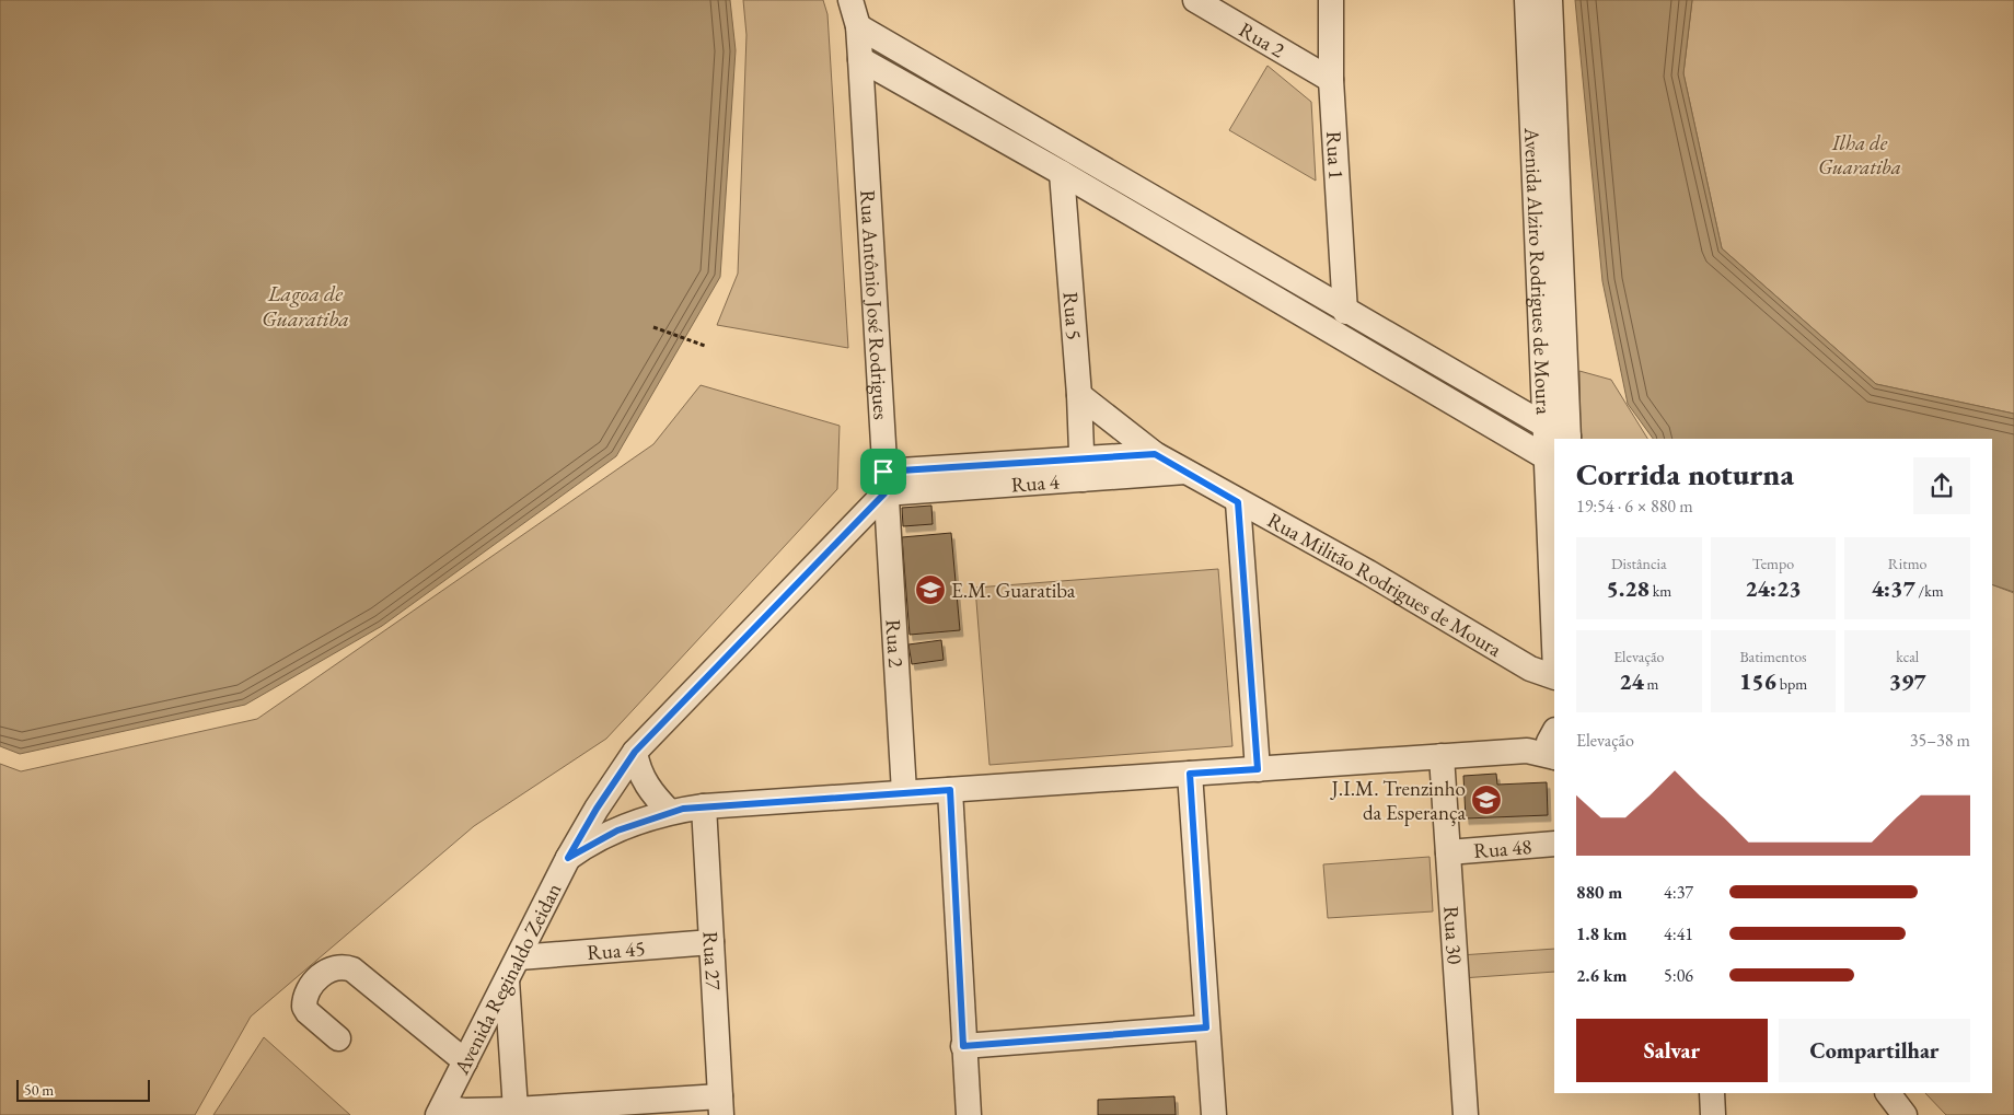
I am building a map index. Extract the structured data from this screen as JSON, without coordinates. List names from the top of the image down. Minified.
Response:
{"streets":{"street":["Rua 2","Rua 1","Avenida Alziro Rodrigues de Moura","Rua Antônio José Rodrigues","Rua 5","Rua 4","Rua Militão Rodrigues de Moura","Rua 48","Rua 30","Rua 45","Rua 27","Avenida Reginaldo Zeidan"]},"crossings":[["Rua 2","Rua 1"],["Rua 2","Rua Antônio José Rodrigues"],["Rua 2","Rua 4"],["Rua 2","Avenida Reginaldo Zeidan"],["Rua Antônio José Rodrigues","Rua 4"],["Rua 5","Rua 4"],["Rua 5","Rua Militão Rodrigues de Moura"],["Rua 4","Rua Militão Rodrigues de Moura"],["Rua 48","Rua 30"],["Rua 30","Avenida Reginaldo Zeidan"],["Rua 45","Rua 27"],["Rua 45","Avenida Reginaldo Zeidan"],["Rua 27","Avenida Reginaldo Zeidan"]],"water":["Lagoa de Guaratiba"],"parks":["Ilha de Guaratiba"],"places":{"school or university":["E.M. Guaratiba","J.I.M. Trenzinho da Esperança"]},"scale_bar":"50 m","page":{"heading":["Corrida noturna","19:54 · 6 × 880 m"],"stats":[["Distância","5.28 km"],["Tempo","24:23"],["Ritmo","4:37 /km"],["Elevação","24 m"],["Batimentos","156 bpm"],["kcal","397"]],"chart":["Elevação","35–38 m"],"list":[{"name":"880 m","note":"4:37"},{"name":"1.8 km","note":"4:41"},{"name":"2.6 km","note":"5:06"}],"buttons":["Salvar","Compartilhar"],"scale":"50 m"}}
